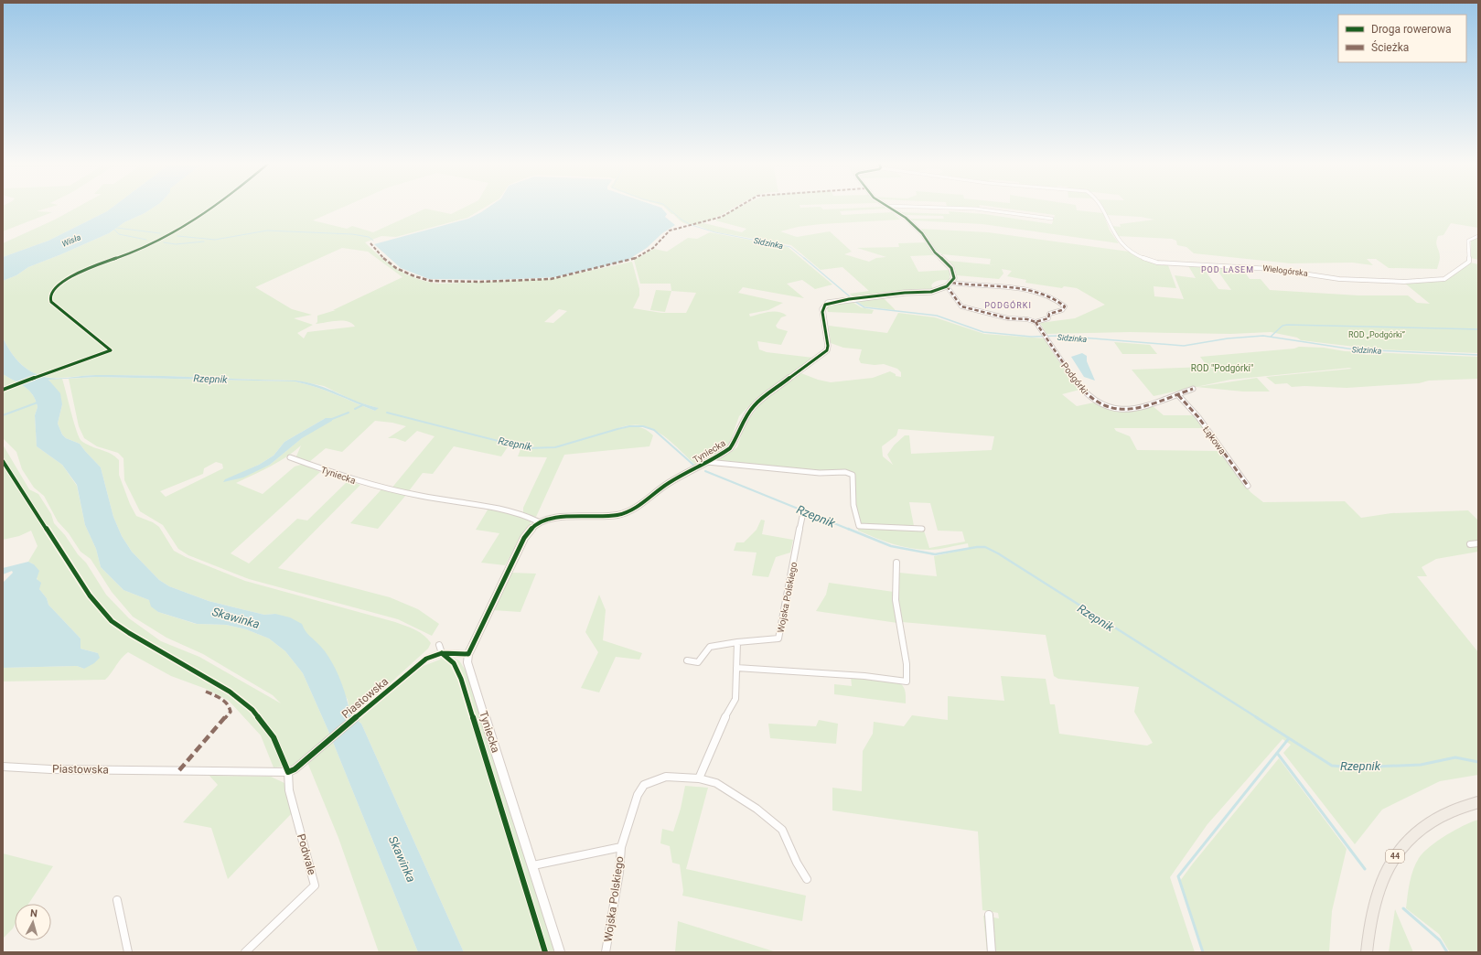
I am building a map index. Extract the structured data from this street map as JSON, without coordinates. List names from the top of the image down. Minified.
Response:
{"streets":{"main road":["44"],"street":["Wielogórska","Podgórki","Łąkowa","Tyniecka","Wojska Polskiego","Piastowska","Podwale"]},"crossings":[["Podgórki","Łąkowa"],["Tyniecka","Wojska Polskiego"],["Tyniecka","Piastowska"],["Piastowska","Podwale"]],"districts":["POD LASEM","PODGÓRKI"],"water":["Wisła","Sidzinka","Rzepnik","Skawinka"],"parks":["ROD „Podgórki”","ROD \"Podgórki\""],"legend":["Droga rowerowa","Ścieżka"],"north":"top"}
